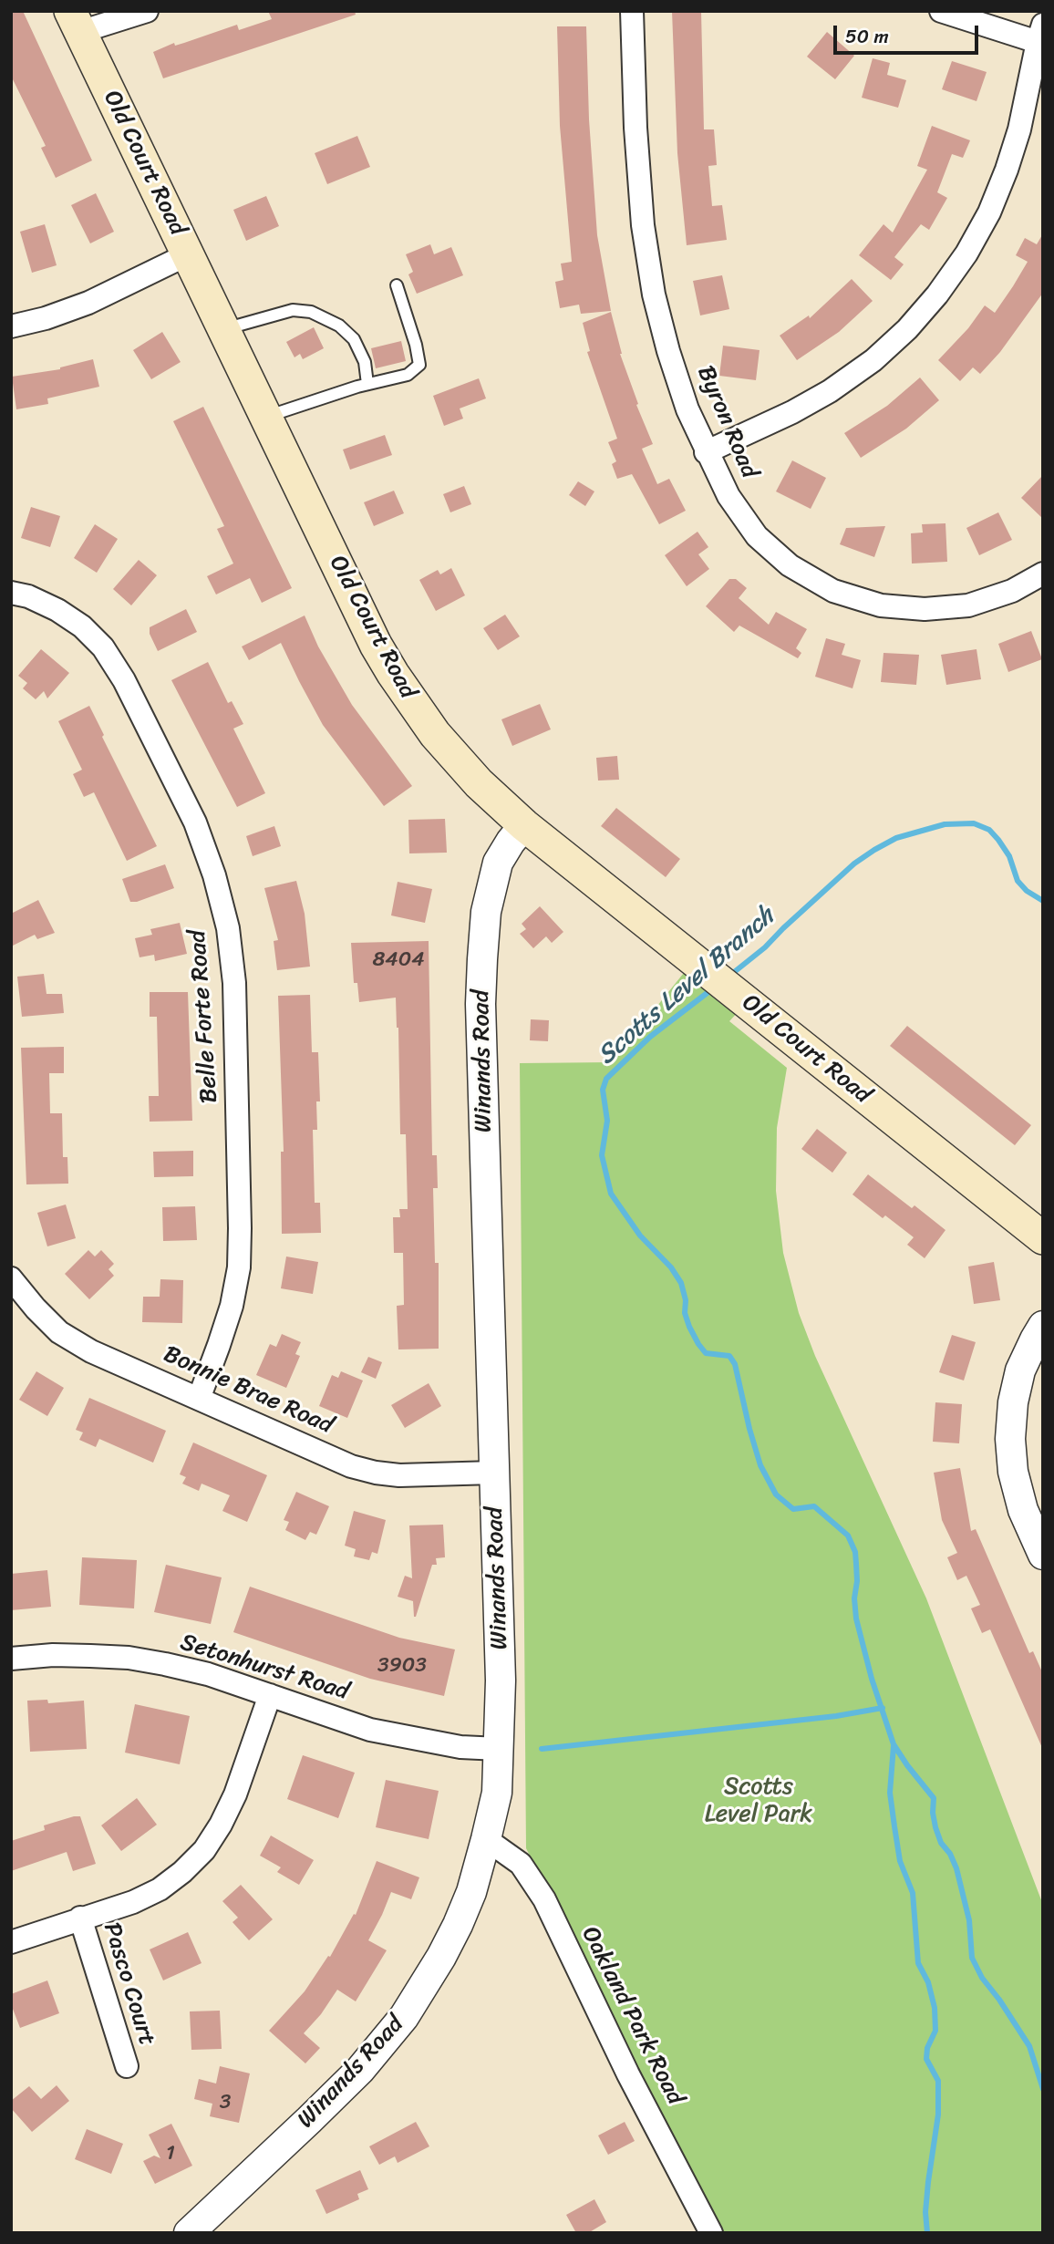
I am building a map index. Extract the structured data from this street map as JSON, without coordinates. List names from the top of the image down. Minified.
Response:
{"streets":{"main road":["Old Court Road"],"street":["Byron Road","Belle Forte Road","Winands Road","Bonnie Brae Road","Setonhurst Road","Pasco Court","Oakland Park Road"]},"crossings":[["Old Court Road","Winands Road"],["Belle Forte Road","Bonnie Brae Road"],["Winands Road","Bonnie Brae Road"],["Winands Road","Setonhurst Road"],["Winands Road","Oakland Park Road"]],"water":["Scotts Level Branch"],"parks":["Scotts Level Park"],"house_numbers":["8404","3903","3","1"],"scale_bar":"50 m"}
